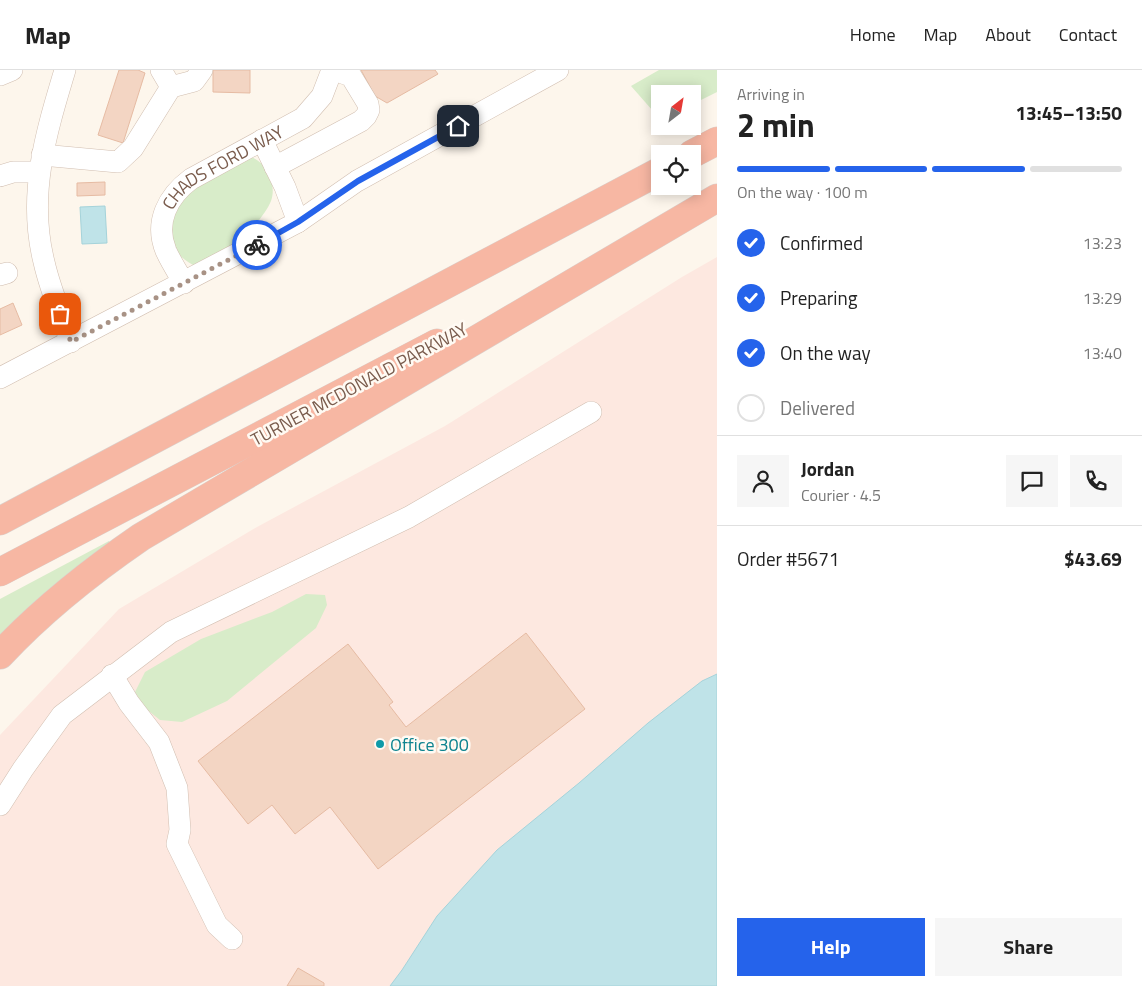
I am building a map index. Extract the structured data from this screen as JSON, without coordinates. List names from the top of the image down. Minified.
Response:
{"streets":{"highway":["TURNER MCDONALD PARKWAY"],"street":["CHADS FORD WAY"]},"places":["Office 300"],"north":"top right","page":{"header":"Map","nav":["Home","Map","About","Contact"],"heading":["2 min","Arriving in","13:45–13:50"],"panel":["Jordan","Courier · 4.5","Order #5671","$43.69"],"bar":"On the way · 100 m","list":[["Confirmed","13:23"],["Preparing","13:29"],["On the way","13:40"],"Delivered"],"buttons":["Help","Share"]}}
